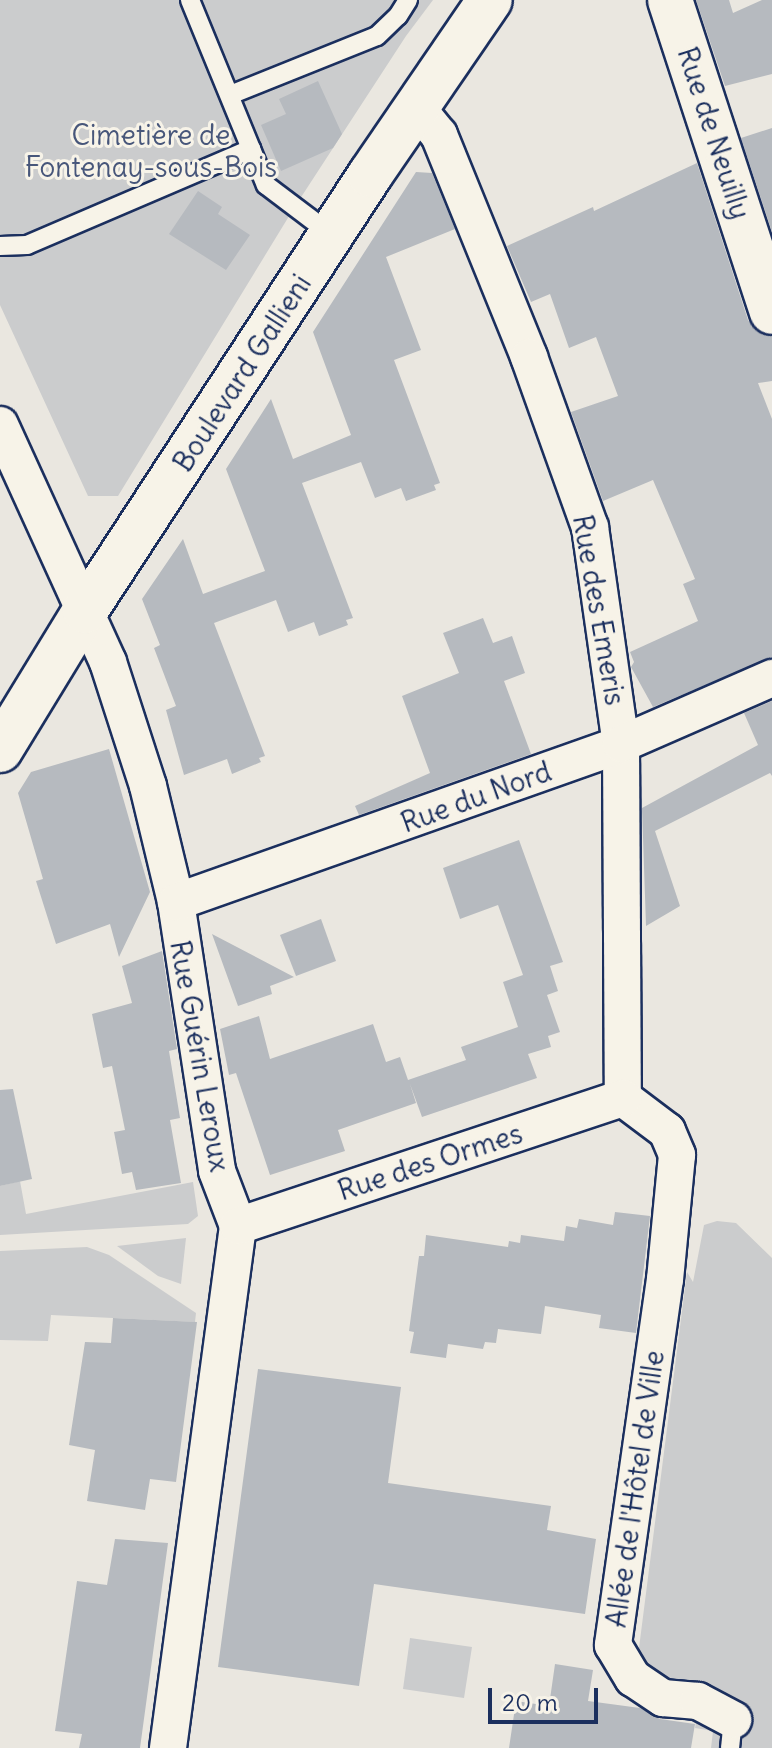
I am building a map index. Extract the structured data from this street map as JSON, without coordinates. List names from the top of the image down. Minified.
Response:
{"streets":{"street":["Rue de Neuilly","Boulevard Gallieni","Rue des Emeris","Rue du Nord","Rue Guérin Leroux","Rue des Ormes","Allée de l'Hôtel de Ville"]},"crossings":[["Boulevard Gallieni","Rue des Emeris"],["Boulevard Gallieni","Rue Guérin Leroux"],["Rue des Emeris","Rue du Nord"],["Rue des Emeris","Rue des Ormes"],["Rue des Emeris","Allée de l'Hôtel de Ville"],["Rue du Nord","Rue Guérin Leroux"],["Rue Guérin Leroux","Rue des Ormes"],["Rue des Ormes","Allée de l'Hôtel de Ville"]],"parks":["Cimetière de Fontenay-sous-Bois"],"scale_bar":"20 m"}
